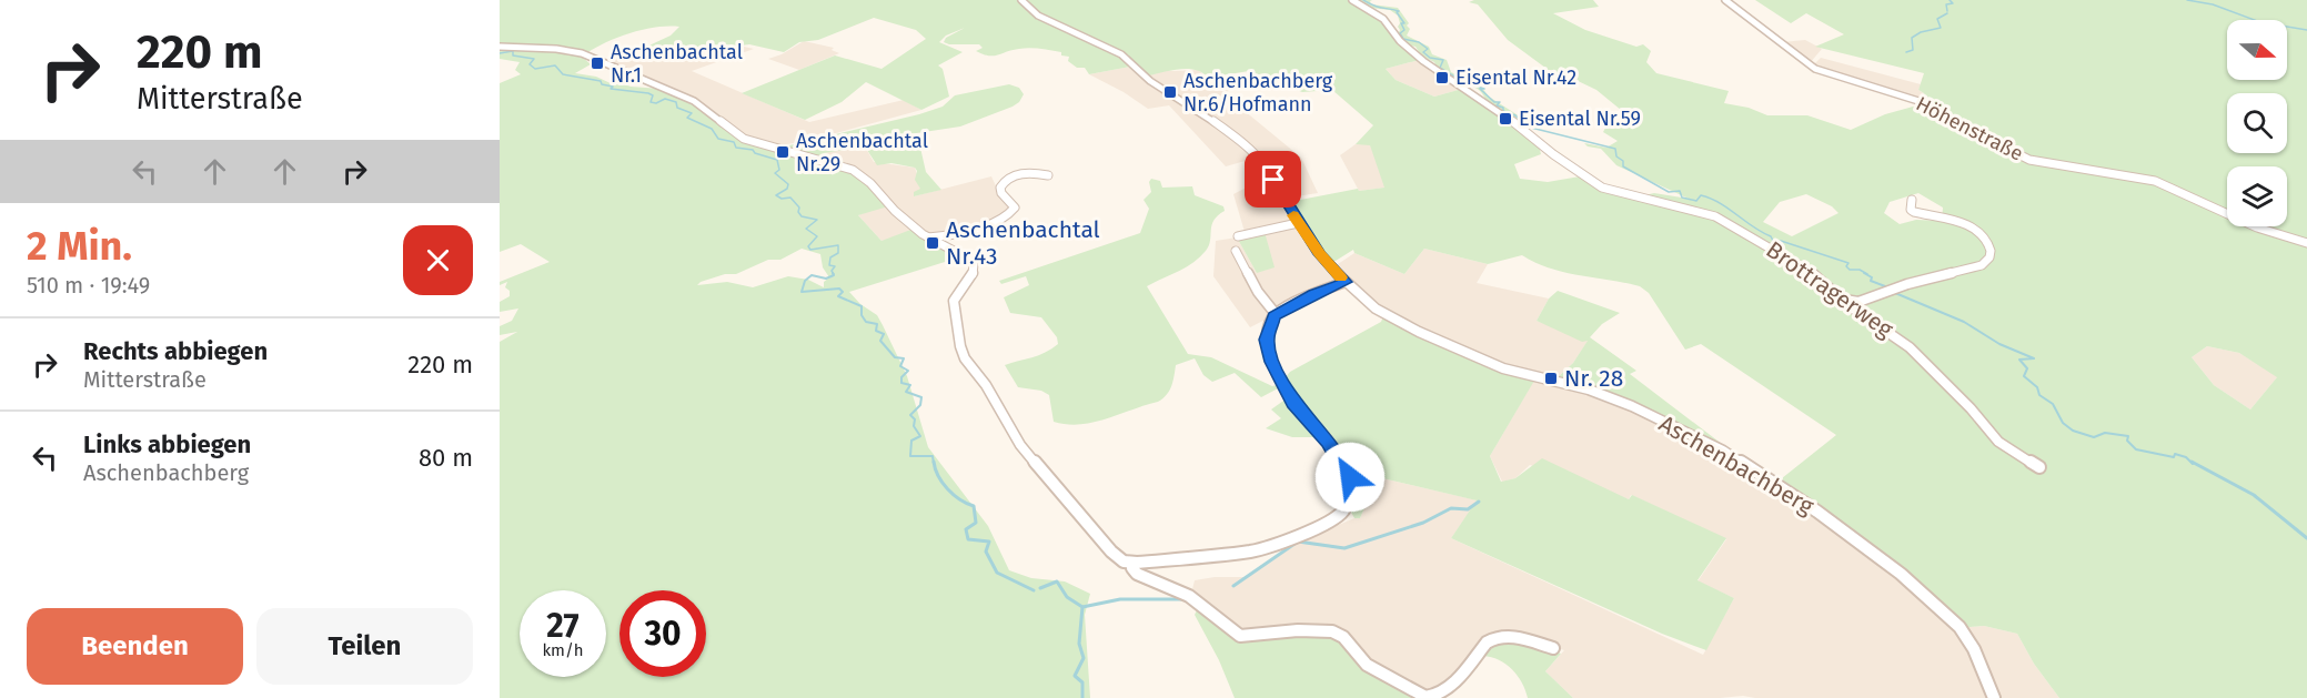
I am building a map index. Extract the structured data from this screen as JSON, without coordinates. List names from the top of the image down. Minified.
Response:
{"streets":{"street":["Höhenstraße","Brottragerweg","Aschenbachberg"]},"places":{"transit":["Aschenbachtal Nr.1","Eisental Nr.42","Aschenbachberg Nr.6/Hofmann","Eisental Nr.59","Aschenbachtal Nr.29","Aschenbachtal Nr.43","Nr. 28"]},"north":"right","page":{"turn":["220 m","Mitterstraße"],"heading":["2 Min.","510 m · 19:49"],"list":[{"name":"Rechts abbiegen","note":"Mitterstraße","value":"220 m"},{"name":"Links abbiegen","note":"Aschenbachberg","value":"80 m"}],"speed":"27 km/h","limit":"30","buttons":["Beenden","Teilen"]}}
